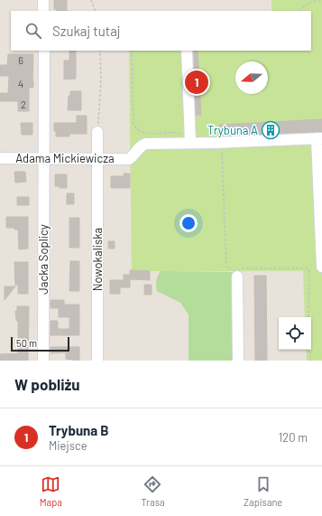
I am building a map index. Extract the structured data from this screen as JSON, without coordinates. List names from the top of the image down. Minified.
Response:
{"streets":{"street":["Adama Mickiewicza","Jacka Soplicy","Nowokaliska"]},"crossings":[["Adama Mickiewicza","Jacka Soplicy"],["Adama Mickiewicza","Nowokaliska"]],"places":{"building":["Trybuna A"]},"house_numbers":["6","4","2"],"scale_bar":"50 m","north":"left","page":{"search":"Szukaj tutaj","pins":"1","scale":"50 m","heading":"W pobliżu","list":[{"mark":"1","name":"Trybuna B","note":"Miejsce","value":"120 m"}],"nav":["Mapa","Trasa","Zapisane"]}}
